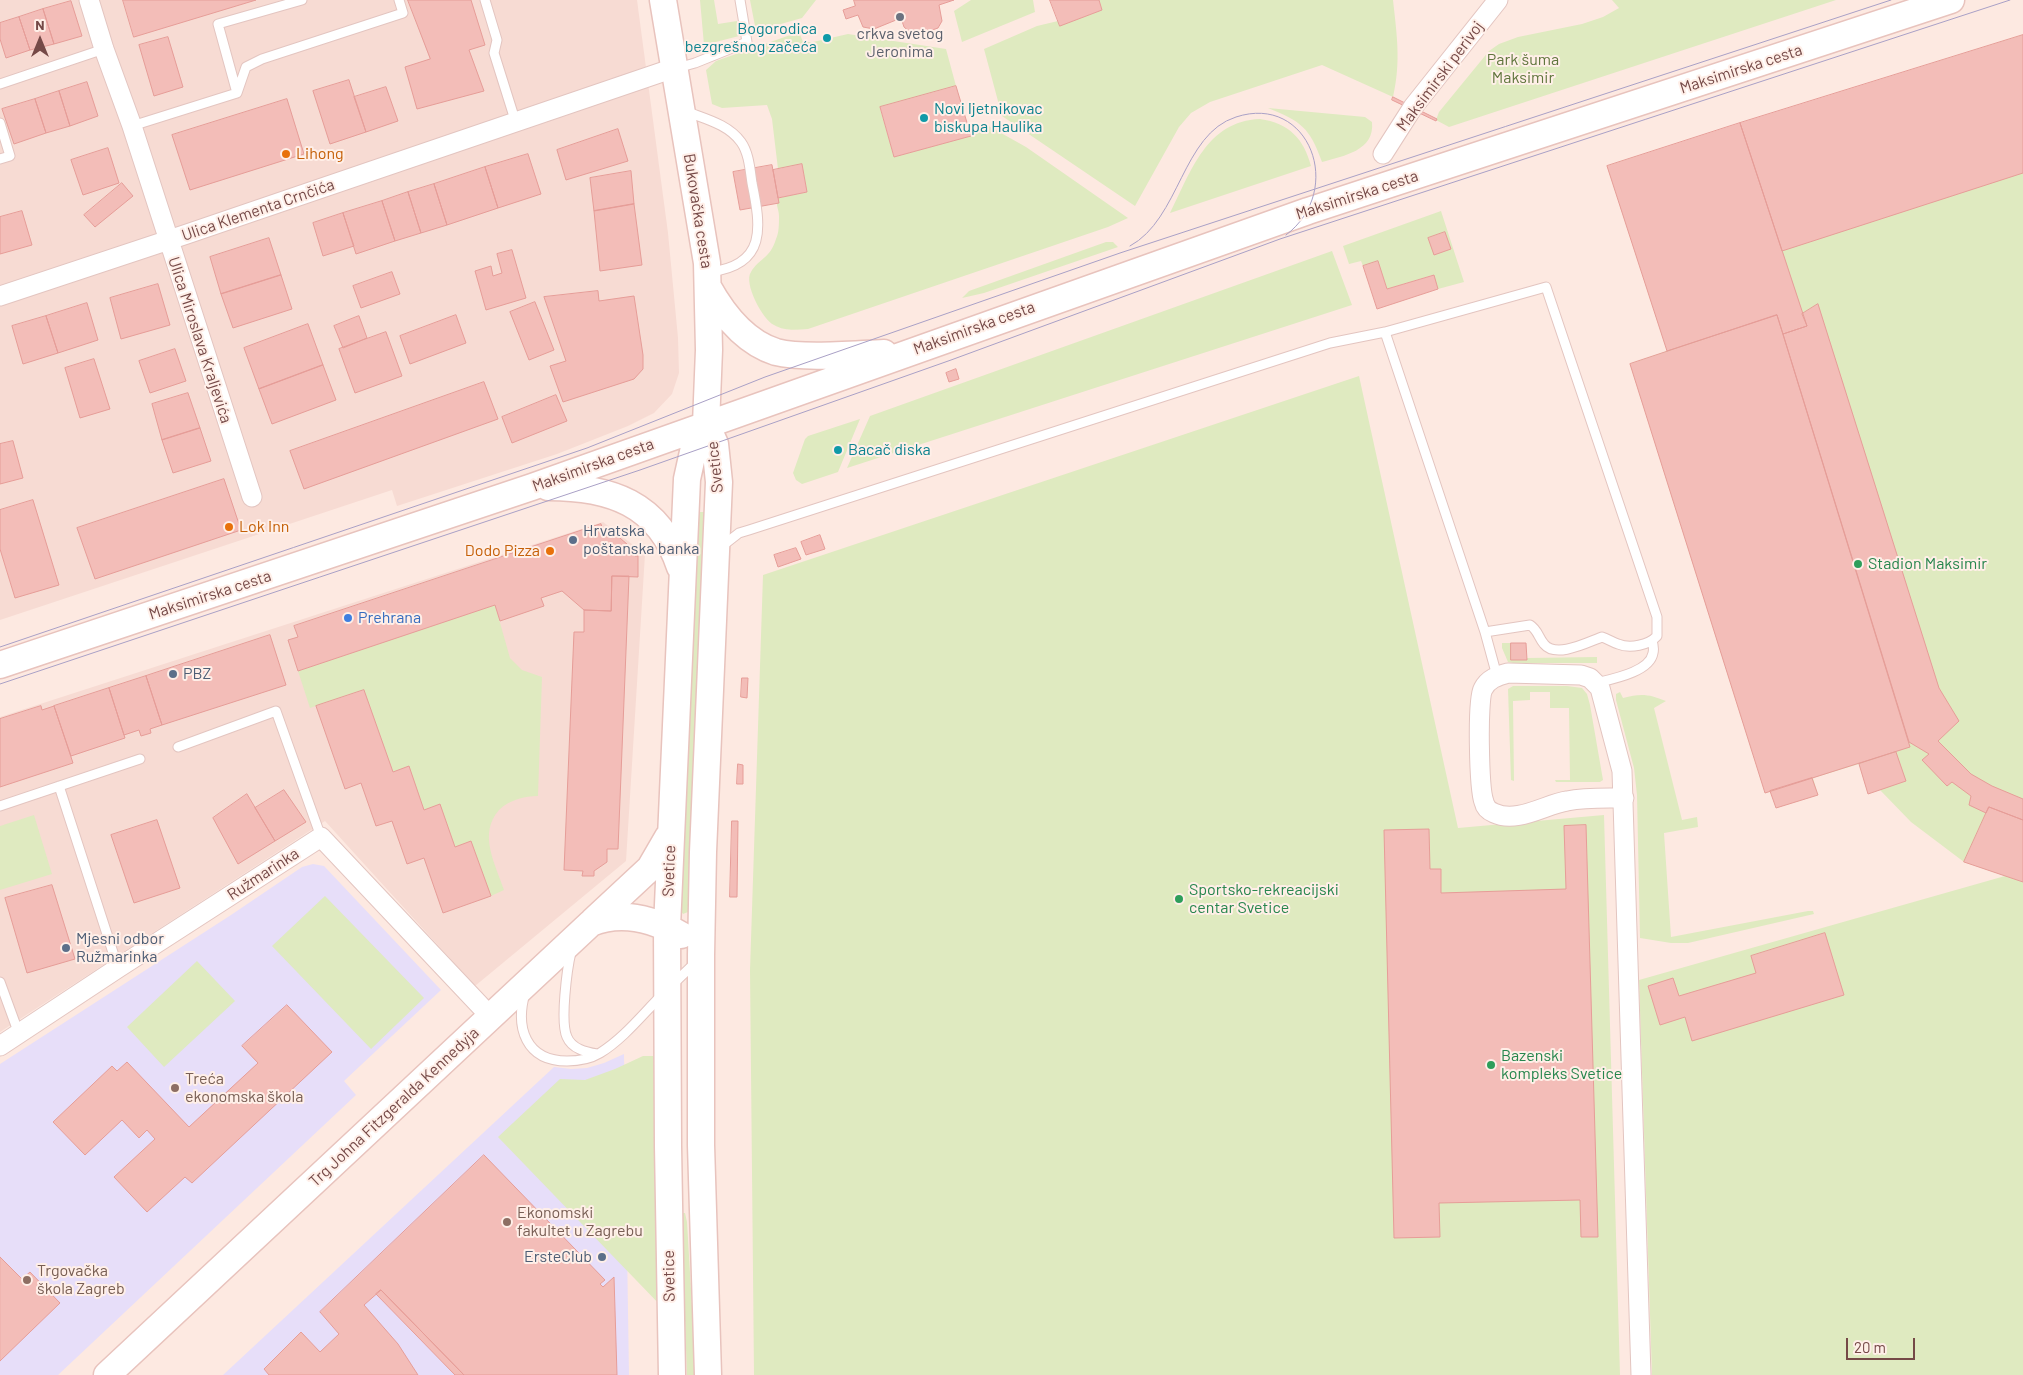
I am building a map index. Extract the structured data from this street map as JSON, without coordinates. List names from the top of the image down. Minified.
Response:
{"streets":{"main road":["Maksimirska cesta","Bukovačka cesta","Svetice","Trg Johna Fitzgeralda Kennedyja"],"street":["Maksimirski perivoj","Ulica Klementa Crnčića","Ulica Miroslava Kraljevića","Ružmarinka"]},"crossings":[["Maksimirska cesta","Bukovačka cesta"],["Maksimirska cesta","Svetice"],["Ulica Klementa Crnčića","Bukovačka cesta"],["Ulica Klementa Crnčića","Ulica Miroslava Kraljevića"],["Bukovačka cesta","Svetice"],["Svetice","Trg Johna Fitzgeralda Kennedyja"]],"parks":["Park šuma Maksimir"],"places":["crkva svetog Jeronima","Bogorodica bezgrešnog začeća","Novi ljetnikovac biskupa Haulika","Lihong","Bacač diska","Lok Inn","Hrvatska poštanska banka","Dodo Pizza","Stadion Maksimir","Prehrana","PBZ","Sportsko-rekreacijski centar Svetice","Mjesni odbor Ružmarinka","Bazenski kompleks Svetice","Treća ekonomska škola","Ekonomski fakultet u Zagrebu","ErsteClub","Trgovačka škola Zagreb"],"scale_bar":"20 m","north":"top"}
